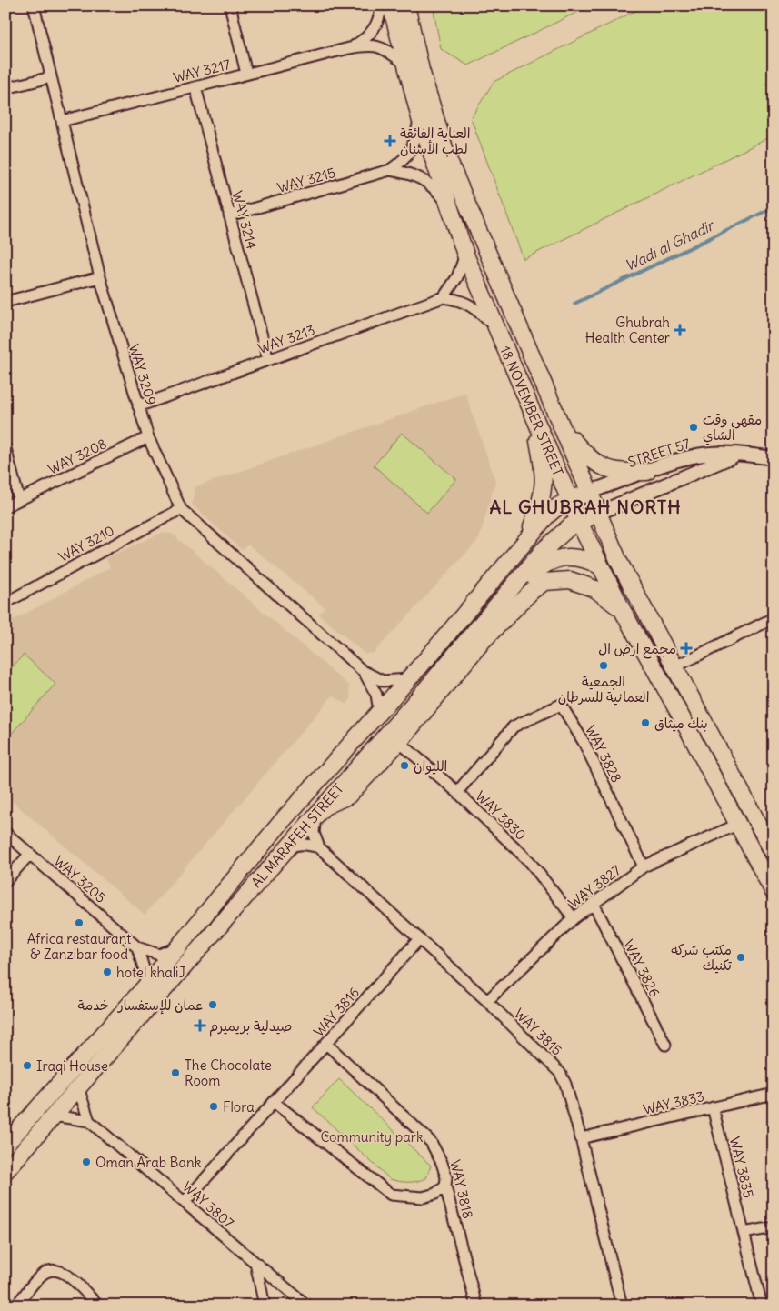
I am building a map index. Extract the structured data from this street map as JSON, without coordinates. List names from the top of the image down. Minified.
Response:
{"streets":{"main road":["18 NOVEMBER STREET","AL MARAFEH STREET"],"street":["WAY 3217","WAY 3215","WAY 3214","WAY 3213","WAY 3209","STREET 57","WAY 3208","WAY 3210","WAY 3828","WAY 3830","WAY 3205","WAY 3827","WAY 3826","WAY 3816","WAY 3815","WAY 3833","WAY 3835","WAY 3818","WAY 3807"]},"crossings":[["WAY 3217","WAY 3214"],["WAY 3217","WAY 3209"],["WAY 3217","18 NOVEMBER STREET"],["WAY 3215","WAY 3214"],["WAY 3215","18 NOVEMBER STREET"],["WAY 3214","WAY 3213"],["WAY 3213","WAY 3209"],["WAY 3209","WAY 3208"],["WAY 3209","WAY 3210"],["WAY 3209","AL MARAFEH STREET"],["18 NOVEMBER STREET","STREET 57"],["18 NOVEMBER STREET","AL MARAFEH STREET"],["18 NOVEMBER STREET","WAY 3827"],["STREET 57","AL MARAFEH STREET"],["WAY 3828","WAY 3830"],["WAY 3828","WAY 3827"],["WAY 3830","WAY 3827"],["AL MARAFEH STREET","WAY 3205"],["WAY 3827","WAY 3826"],["WAY 3827","WAY 3815"],["WAY 3816","WAY 3815"],["WAY 3816","WAY 3818"],["WAY 3816","WAY 3807"],["WAY 3815","WAY 3833"],["WAY 3833","WAY 3835"]],"districts":["AL GHUBRAH NORTH"],"water":["Wadi al Ghadir"],"parks":["Community park"],"places":{"health":["العناية الفائقة لطب الأسنان","Ghubrah Health Center","مجمع ارض ال","صيدلية بريميرم"],"other":["مقهى وقت الشاي","الجمعية العمانية للسرطان","بنك ميثاق","الليوان","Africa restaurant & Zanzibar food","مكتب شركه تكنيك","hotel khaliJ","عمان للإستفسار -خدمة","Iraqi House","The Chocolate Room","Flora","Oman Arab Bank"]}}
